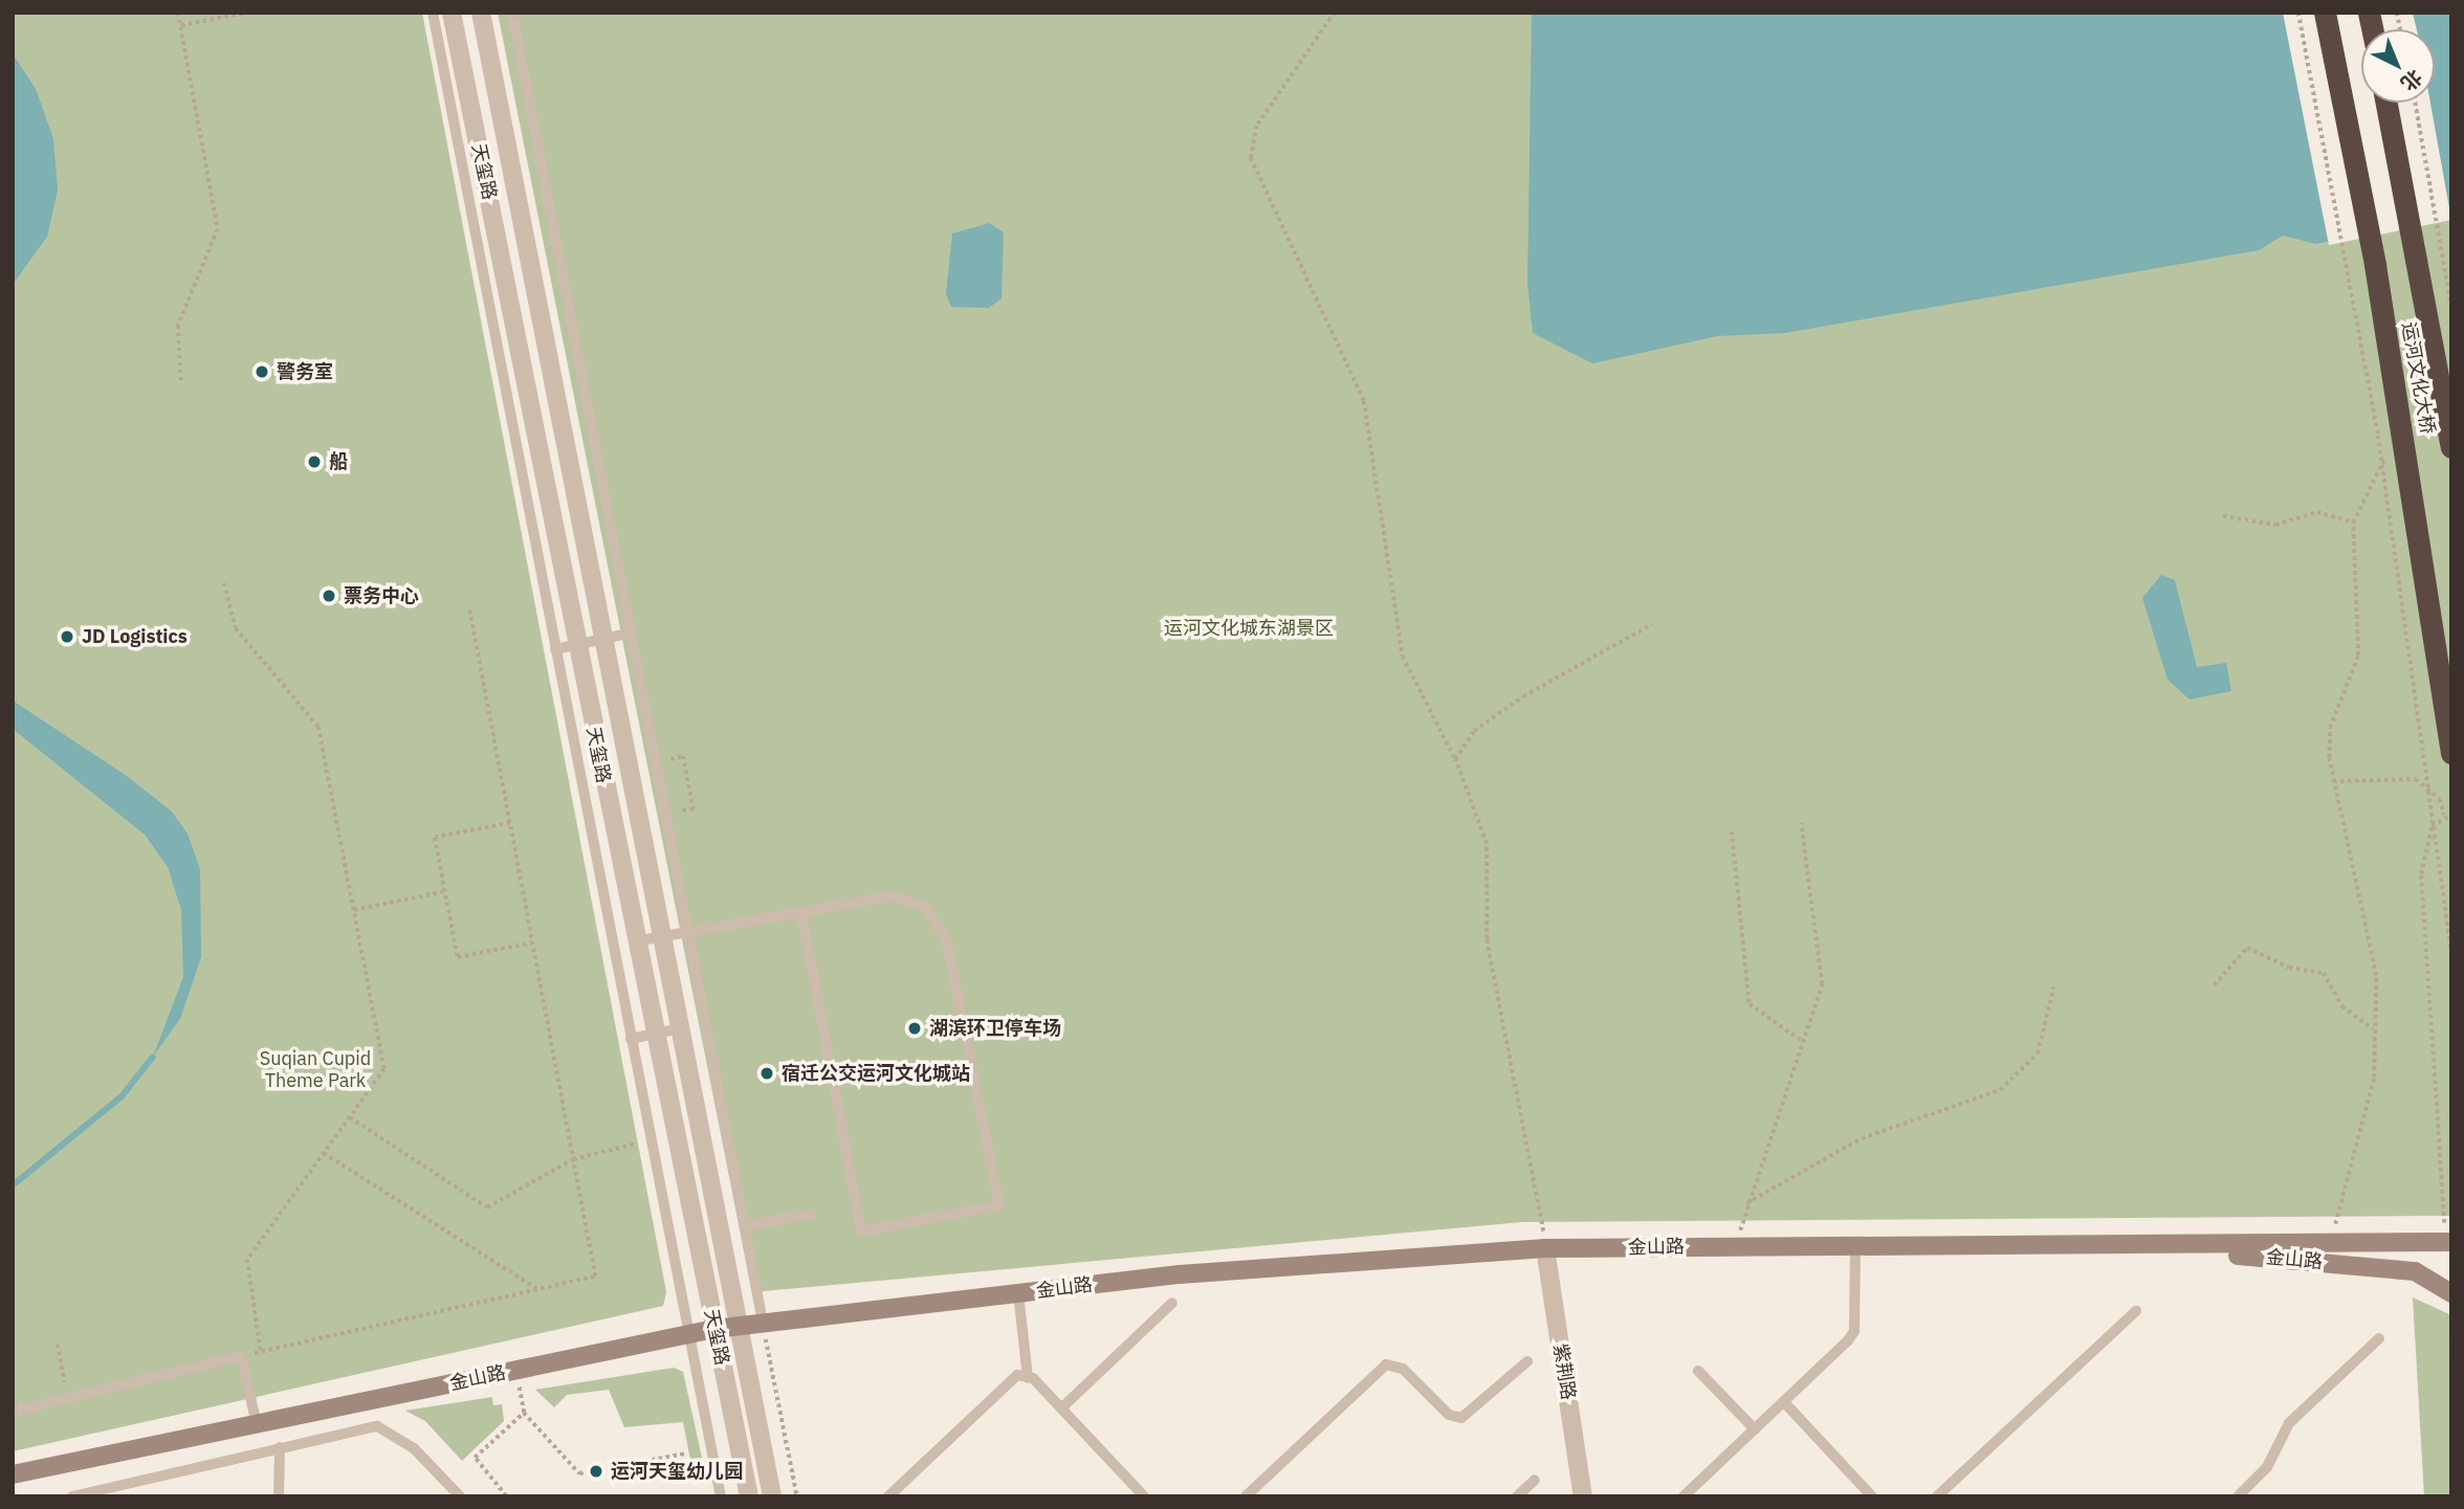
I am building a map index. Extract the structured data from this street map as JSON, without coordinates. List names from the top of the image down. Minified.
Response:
{"streets":{"highway":["运河文化大桥"],"street":["天玺路","金山路","紫荆路"]},"crossings":[["天玺路","金山路"],["金山路","紫荆路"]],"parks":["运河文化城东湖景区","Suqian Cupid Theme Park"],"places":["警务室","船","票务中心","JD Logistics","湖滨环卫停车场","宿迁公交运河文化城站","运河天玺幼儿园"],"north":"bottom right"}
